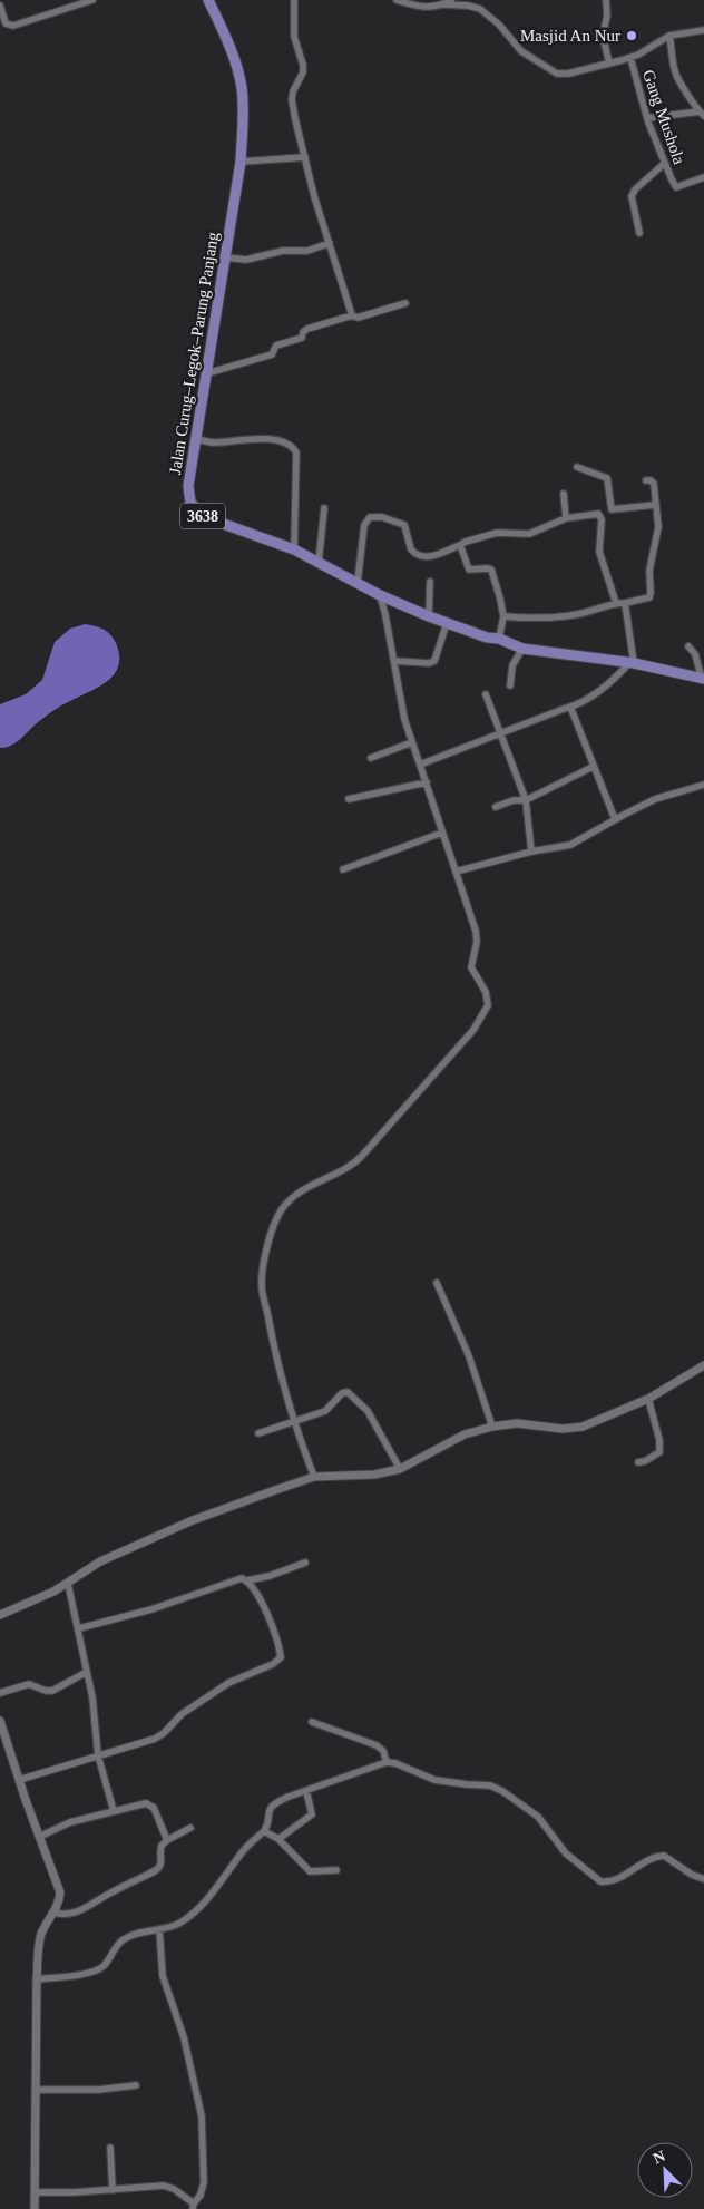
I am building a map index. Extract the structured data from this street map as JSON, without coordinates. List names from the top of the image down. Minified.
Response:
{"streets":{"main road":["Jalan Curug–Legok–Parung Panjang","3638"],"street":["Gang Mushola"]},"places":["Masjid An Nur"],"north":"top left"}
